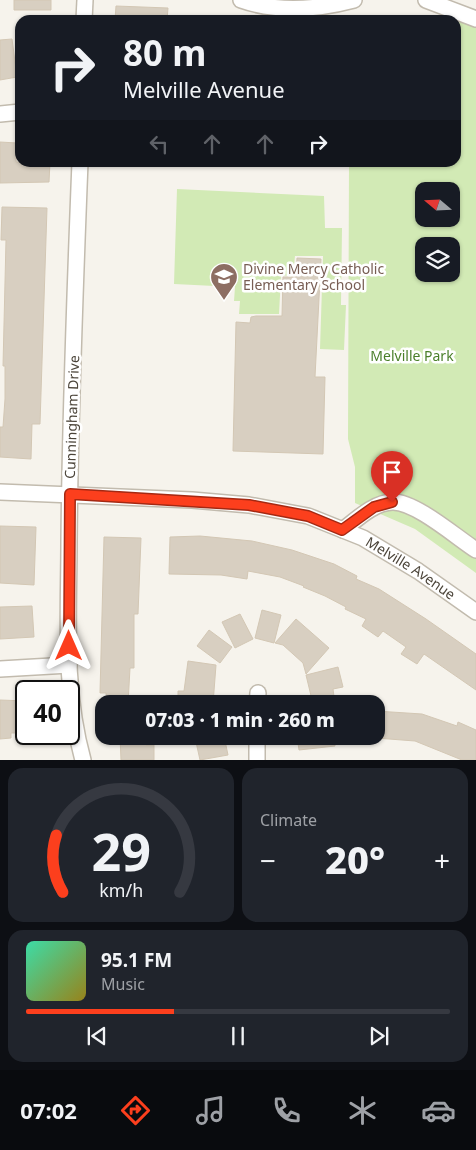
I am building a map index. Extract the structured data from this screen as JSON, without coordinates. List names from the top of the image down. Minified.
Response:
{"streets":{"street":["Cunningham Drive","Melville Avenue"]},"crossings":[["Cunningham Drive","Melville Avenue"]],"parks":["Melville Park"],"places":{"school or university":["Divine Mercy Catholic Elementary School"]},"north":"left","page":{"turn":["80 m","Melville Avenue"],"limit":"40","trip":"07:03 · 1 min · 260 m","tile":"Climate","heat":["−","20°","+"],"song":["95.1 FM","Music"],"tabs":"07:02","gauge":["29","km/h"]}}
